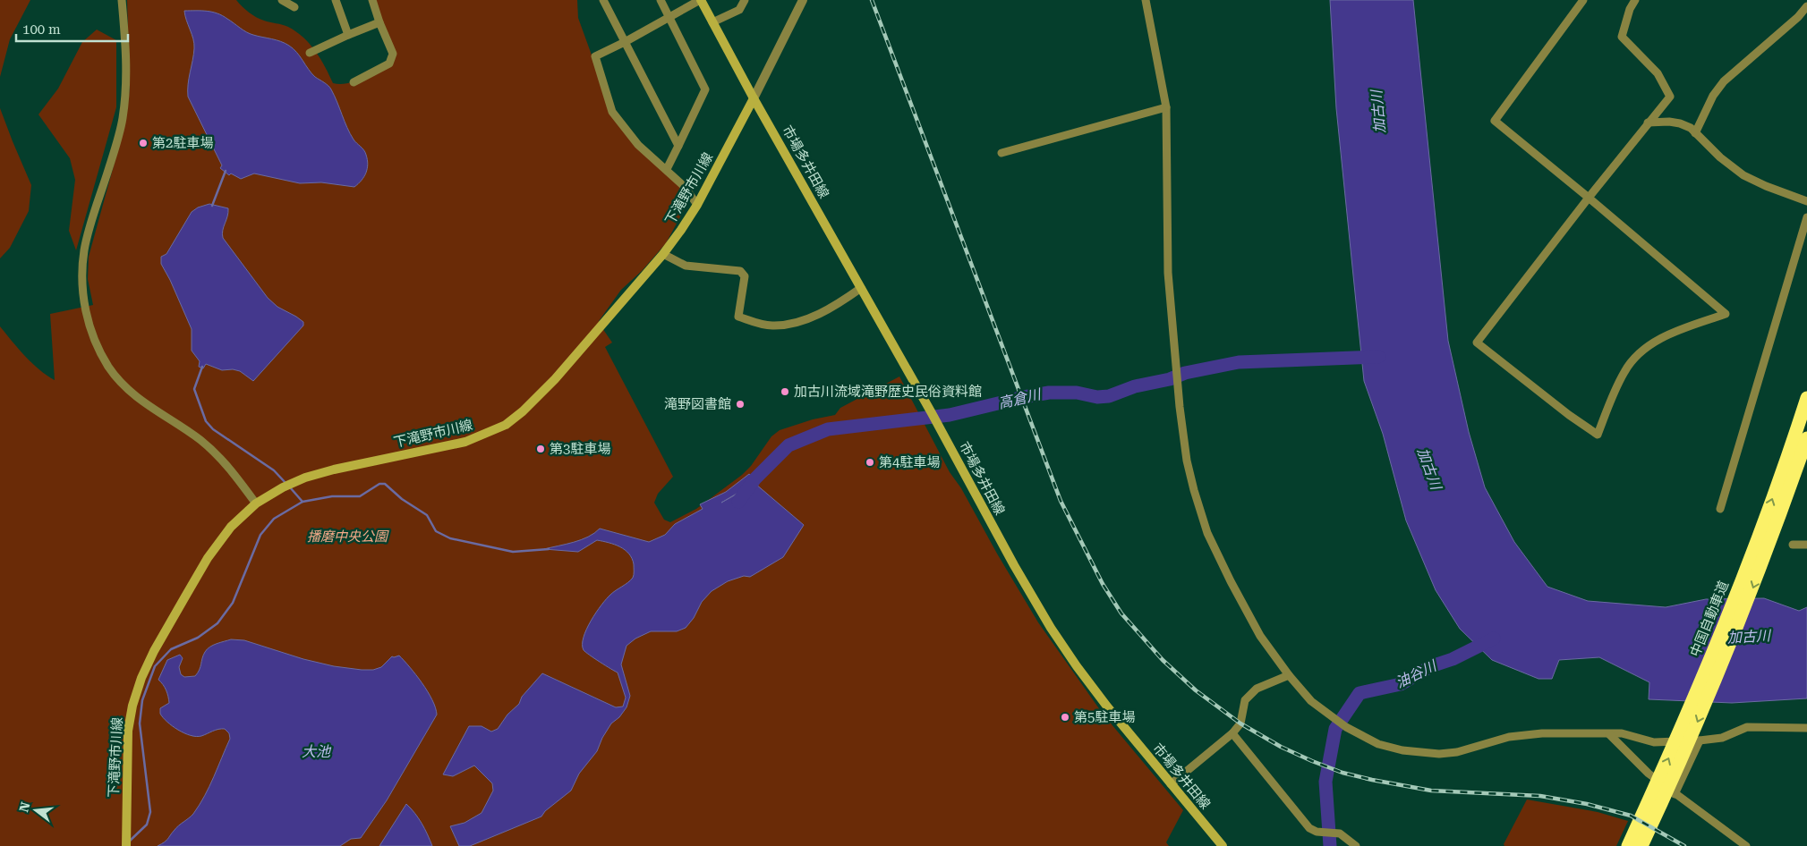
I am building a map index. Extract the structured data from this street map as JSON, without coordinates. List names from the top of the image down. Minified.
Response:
{"streets":{"highway":["中国自動車道"],"main road":["市場多井田線","下滝野市川線"]},"crossings":[["市場多井田線","下滝野市川線"]],"water":["加古川","高倉川","油谷川","大池"],"parks":["播磨中央公園"],"places":["第2駐車場","加古川流域滝野歴史民俗資料館","滝野図書館","第3駐車場","第4駐車場","第5駐車場"],"scale_bar":"100 m","north":"left"}
